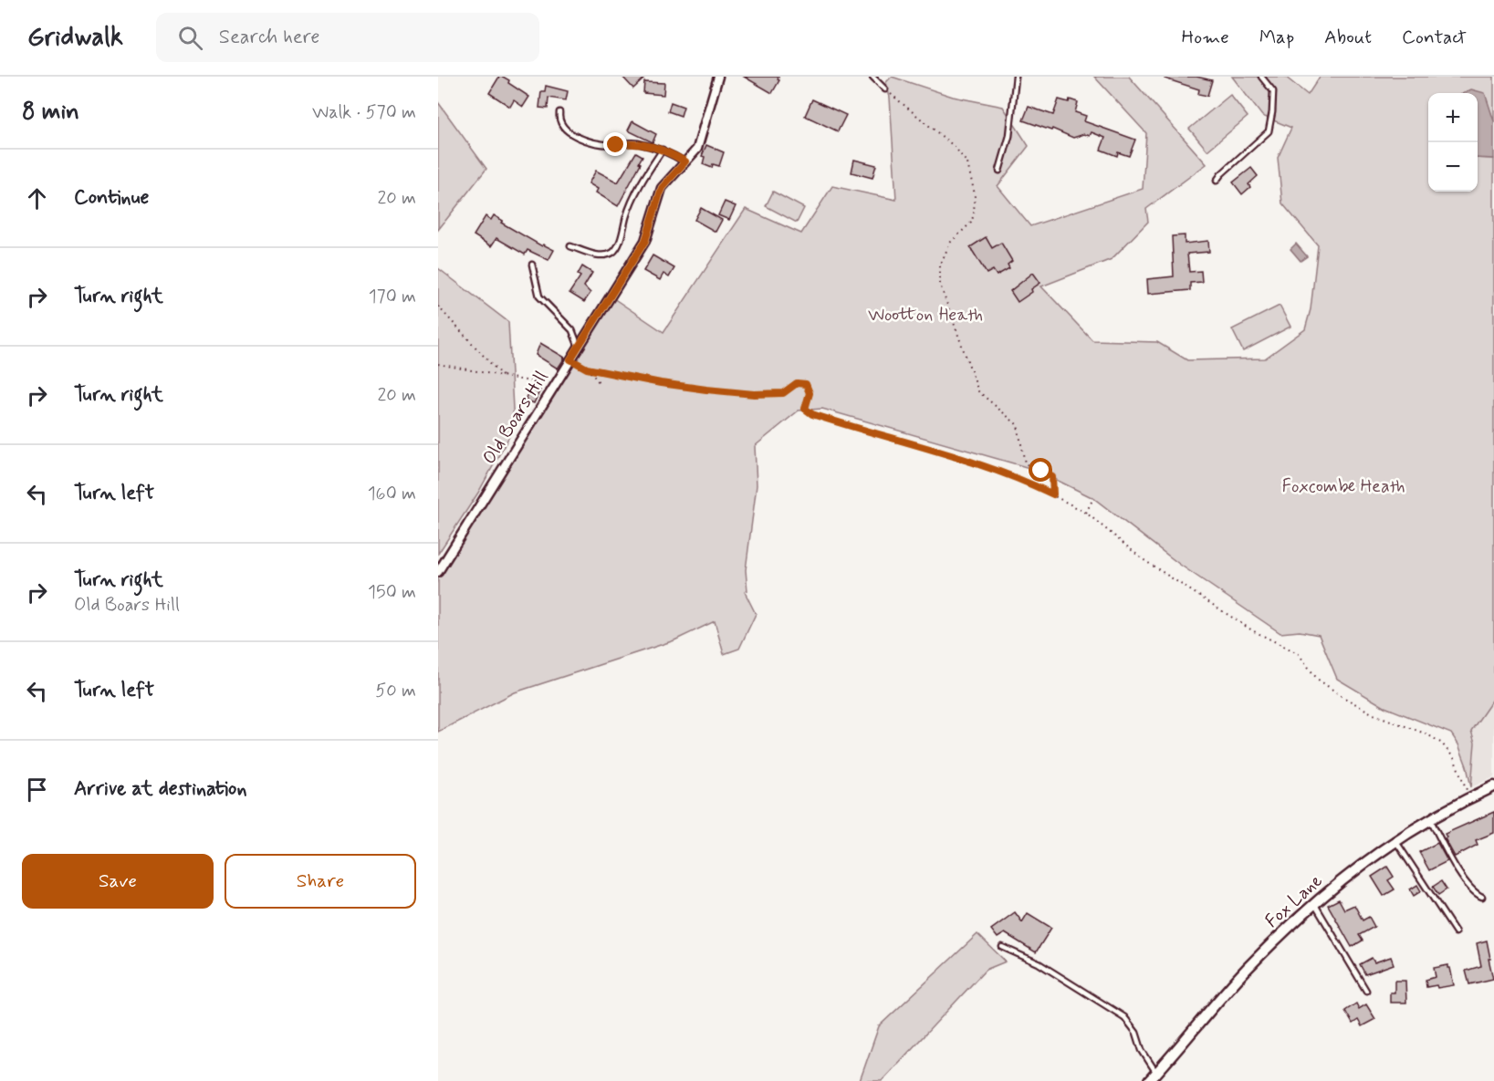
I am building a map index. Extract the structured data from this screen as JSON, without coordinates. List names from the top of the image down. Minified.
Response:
{"streets":{"street":["Old Boars Hill","Fox Lane"]},"parks":["Wootton Heath","Foxcombe Heath"],"page":{"header":"Gridwalk","search":"Search here","nav":["Home","Map","About","Contact"],"heading":["8 min","Walk · 570 m"],"map_buttons":["+","−"],"list":[["Continue","20 m"],["Turn right","170 m"],["Turn right","20 m"],["Turn left","160 m"],["Turn right","Old Boars Hill","150 m"],["Turn left","50 m"],"Arrive at destination"],"buttons":["Save","Share"]}}
